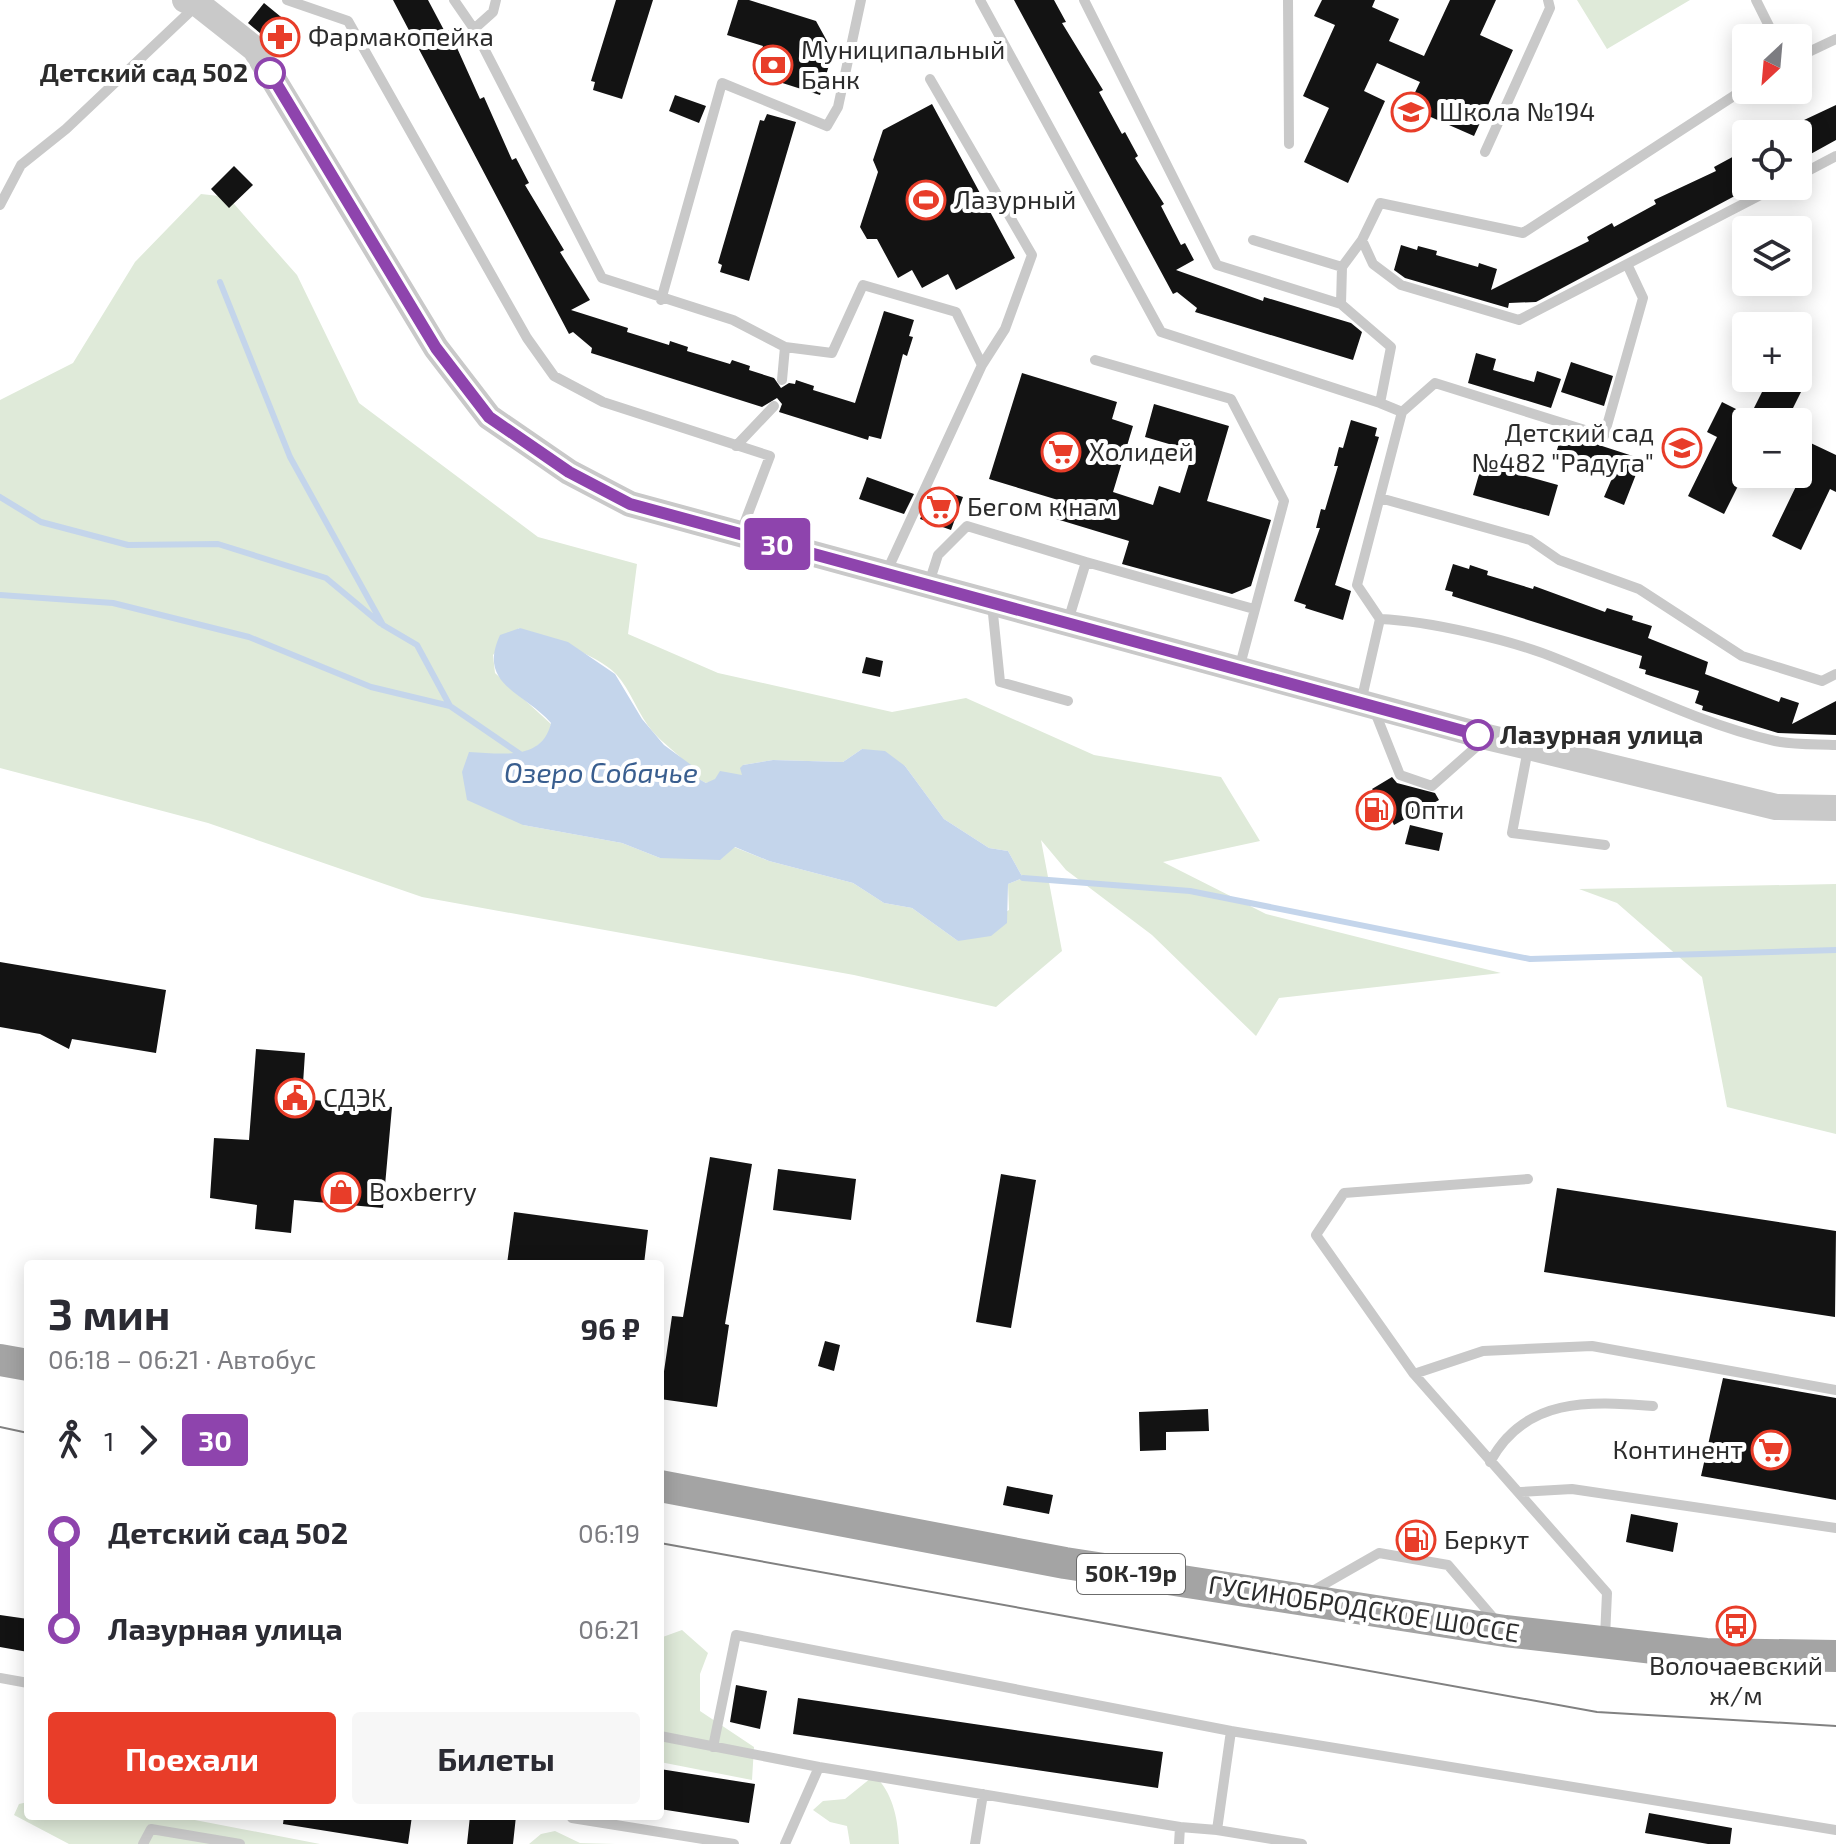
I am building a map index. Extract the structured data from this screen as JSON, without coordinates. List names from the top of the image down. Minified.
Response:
{"streets":{"main road":["50К-19р","ГУСИНОБРОДСКОЕ ШОССЕ"]},"water":["Озеро Собачье"],"places":{"pharmacy":["Фармакопейка"],"bank":["Муниципальный Банк"],"other":["Детский сад 502","Лазурная улица"],"school or university":["Школа №194","Детский сад №482 \"Радуга\""],"sports":["Лазурный"],"supermarket":["Холидей","Бегом к нам","Континент"],"fuel station":["Опти","Беркут"],"public building":["СДЭК"],"shop":["Boxberry"],"bus stop":["Волочаевский ж/м"]},"lines":["bus line 30"],"north":"bottom left","page":{"on_map":"30","map_buttons":["+","−"],"heading":["3 мин","06:18 – 06:21 · Автобус","96 ₽"],"legs":["1","30"],"list":[{"name":"Детский сад 502","value":"06:19"},{"name":"Лазурная улица","value":"06:21"}],"buttons":["Поехали","Билеты"]}}
